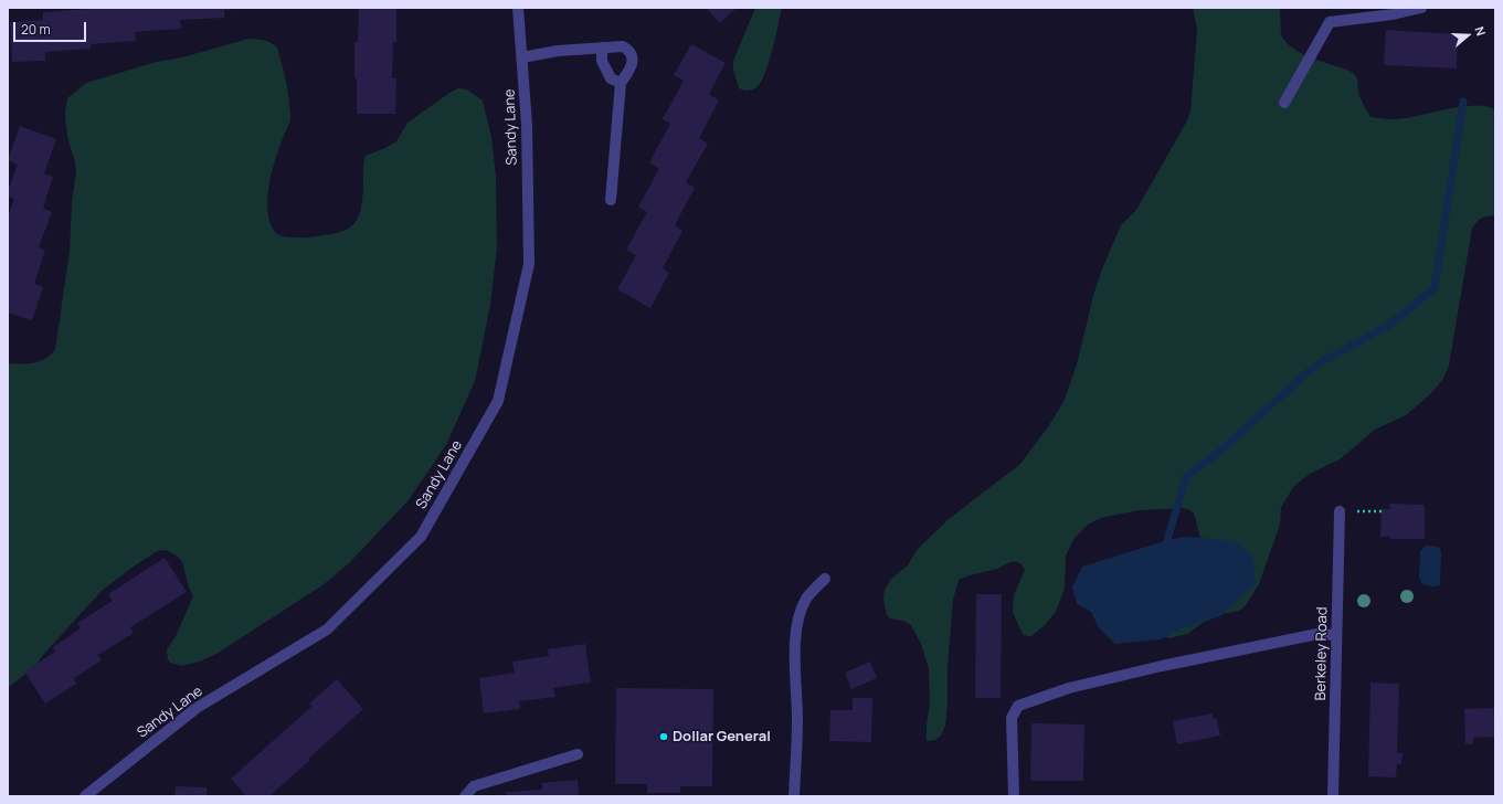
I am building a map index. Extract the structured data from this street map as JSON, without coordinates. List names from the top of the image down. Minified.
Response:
{"streets":{"street":["Sandy Lane","Berkeley Road"]},"places":["Dollar General"],"scale_bar":"20 m","north":"right"}
